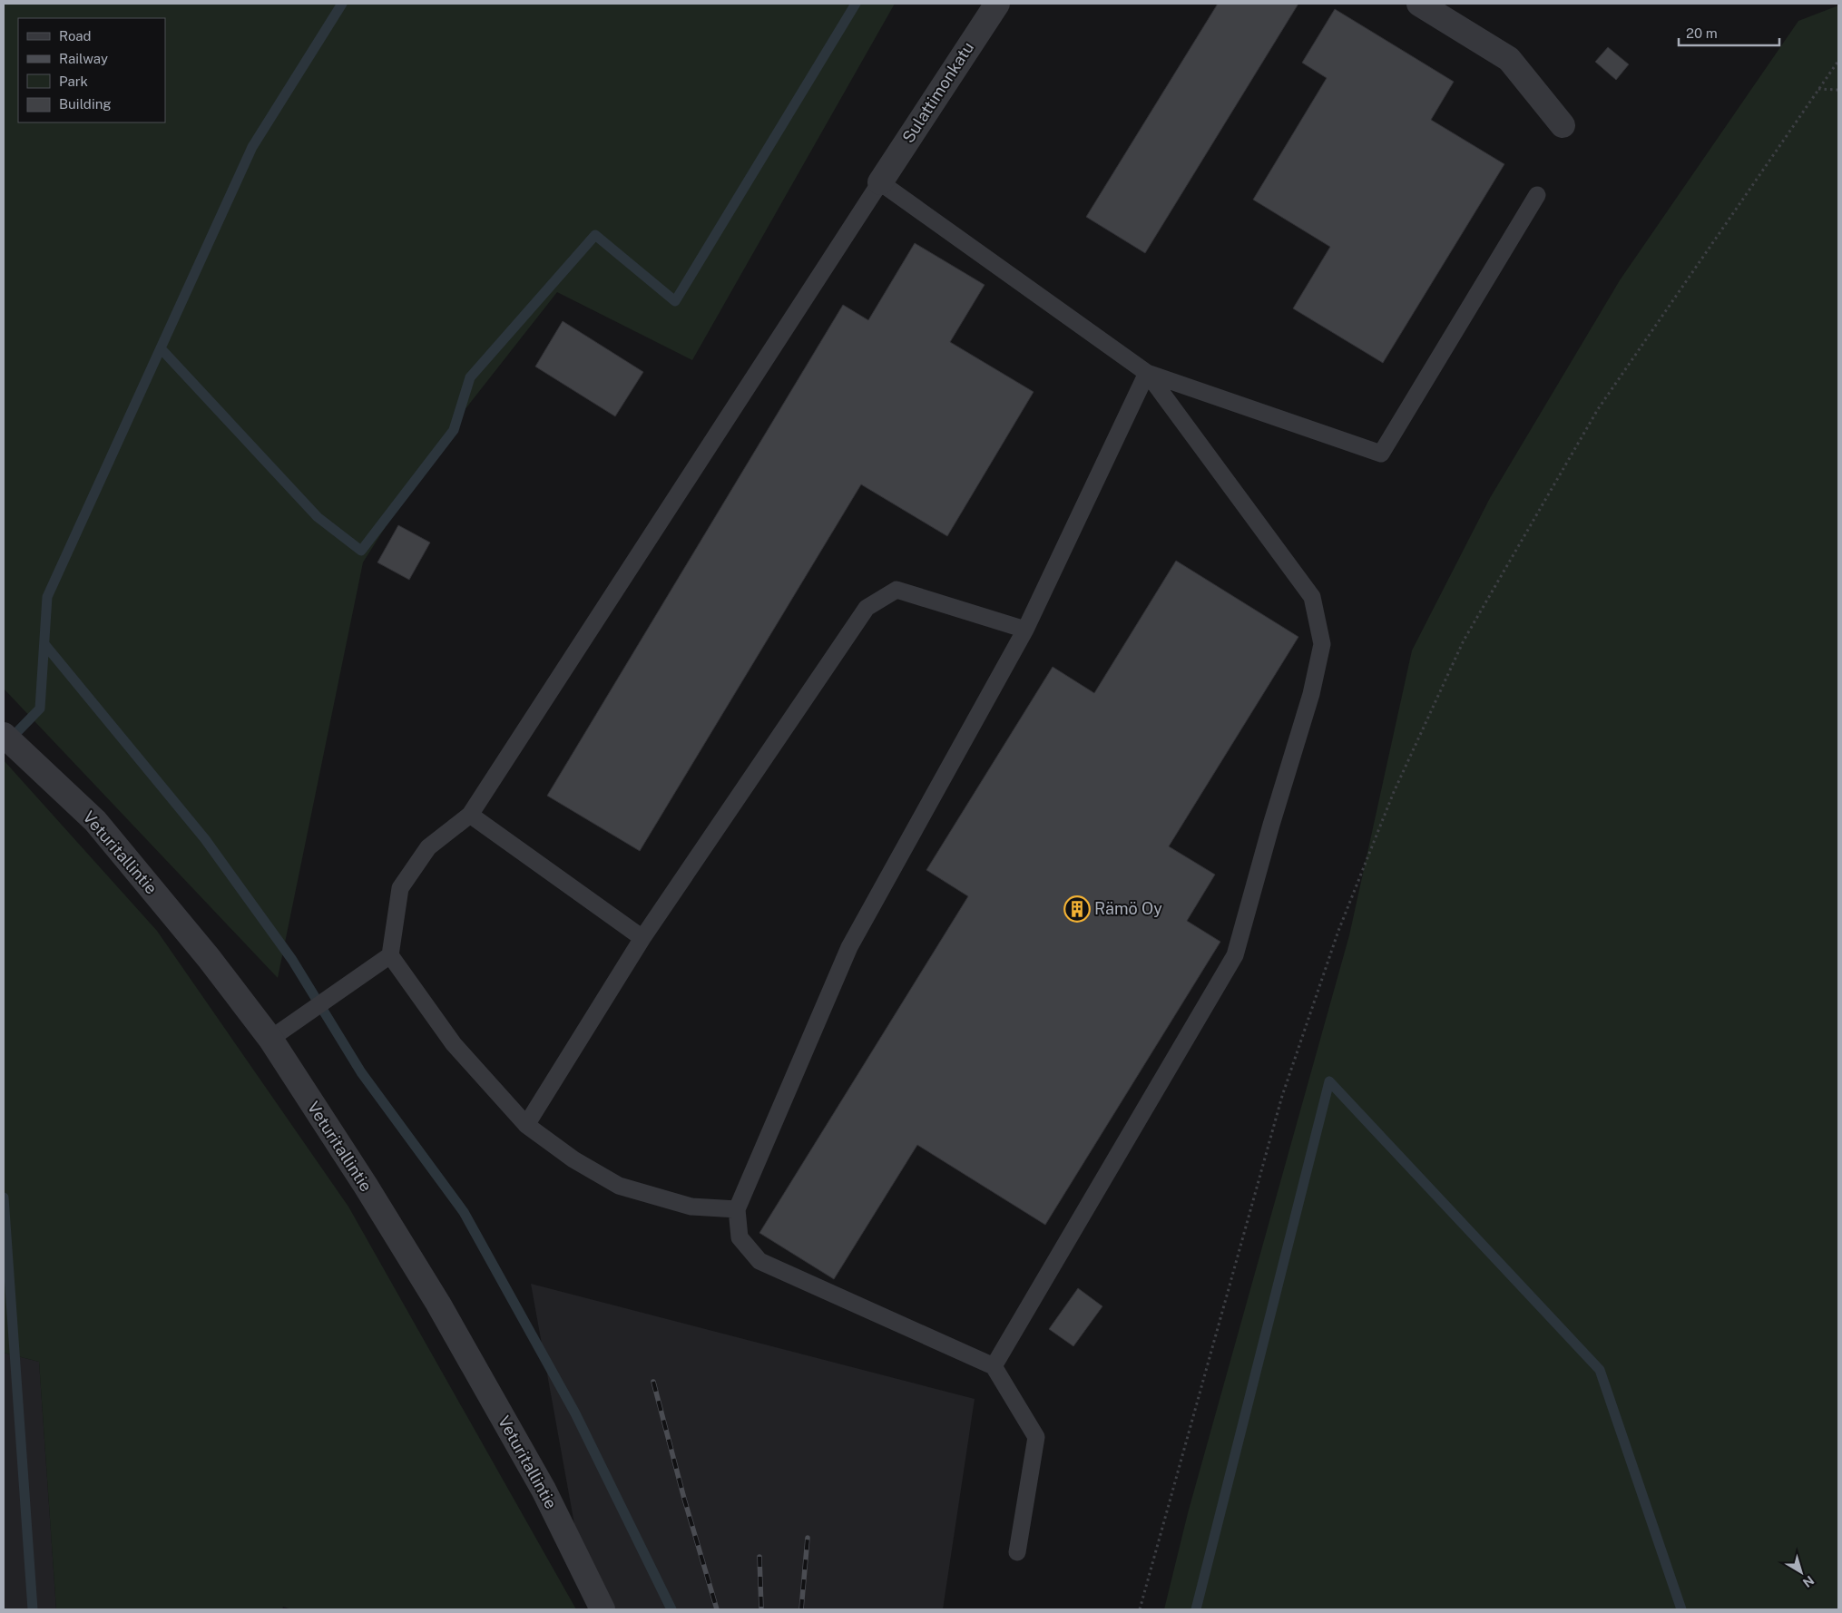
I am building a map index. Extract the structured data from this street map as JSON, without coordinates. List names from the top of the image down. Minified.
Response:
{"streets":{"street":["Sulattimonkatu","Veturitallintie"]},"places":{"building":["Rämö Oy"]},"legend":["Road","Railway","Park","Building"],"scale_bar":"20 m","north":"bottom right"}
